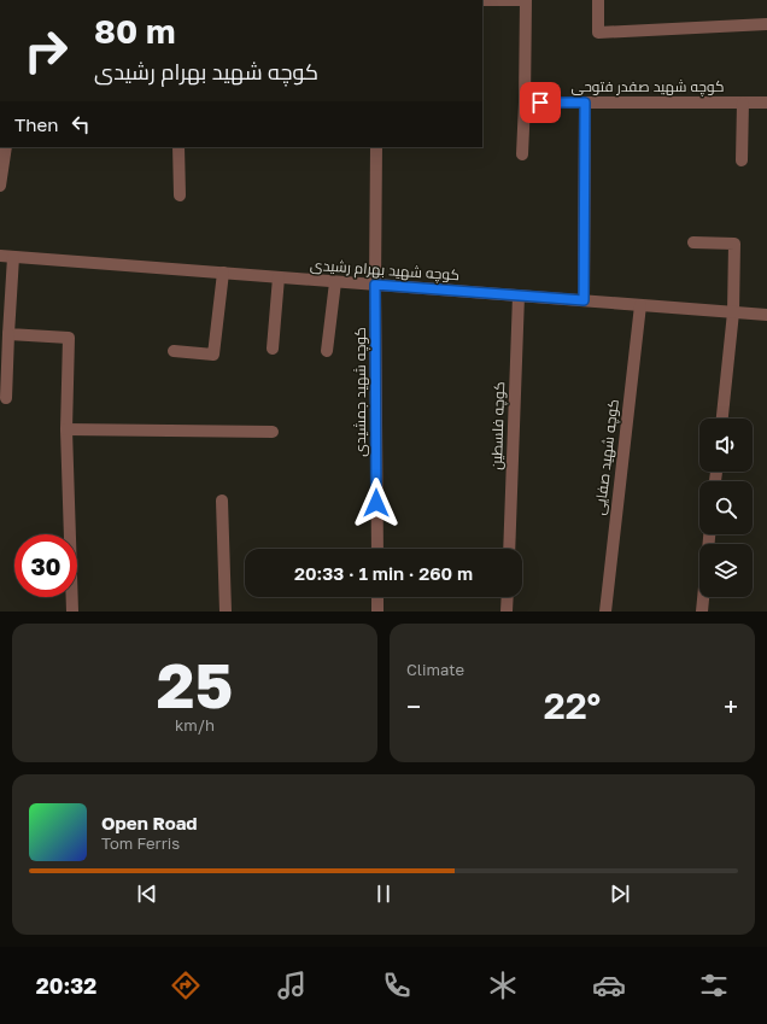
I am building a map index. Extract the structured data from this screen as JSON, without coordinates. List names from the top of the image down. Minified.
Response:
{"streets":{"street":["کوچه شهید صفدر فتوحی","کوچه شهید بهرام رشیدی","کوچه شهید جمشیدی","کوچه فلسطین","کوچه شهید صفایی"]},"crossings":[["کوچه شهید بهرام رشیدی","کوچه شهید جمشیدی"],["کوچه شهید بهرام رشیدی","کوچه فلسطین"],["کوچه شهید بهرام رشیدی","کوچه شهید صفایی"]],"page":{"turn":["80 m","کوچه شهید بهرام رشیدی"],"then":"Then","limit":"30","trip":"20:33 · 1 min · 260 m","tile":[["25","km/h"],"Climate"],"heat":["−","22°","+"],"song":["Open Road","Tom Ferris"],"tabs":"20:32"}}
